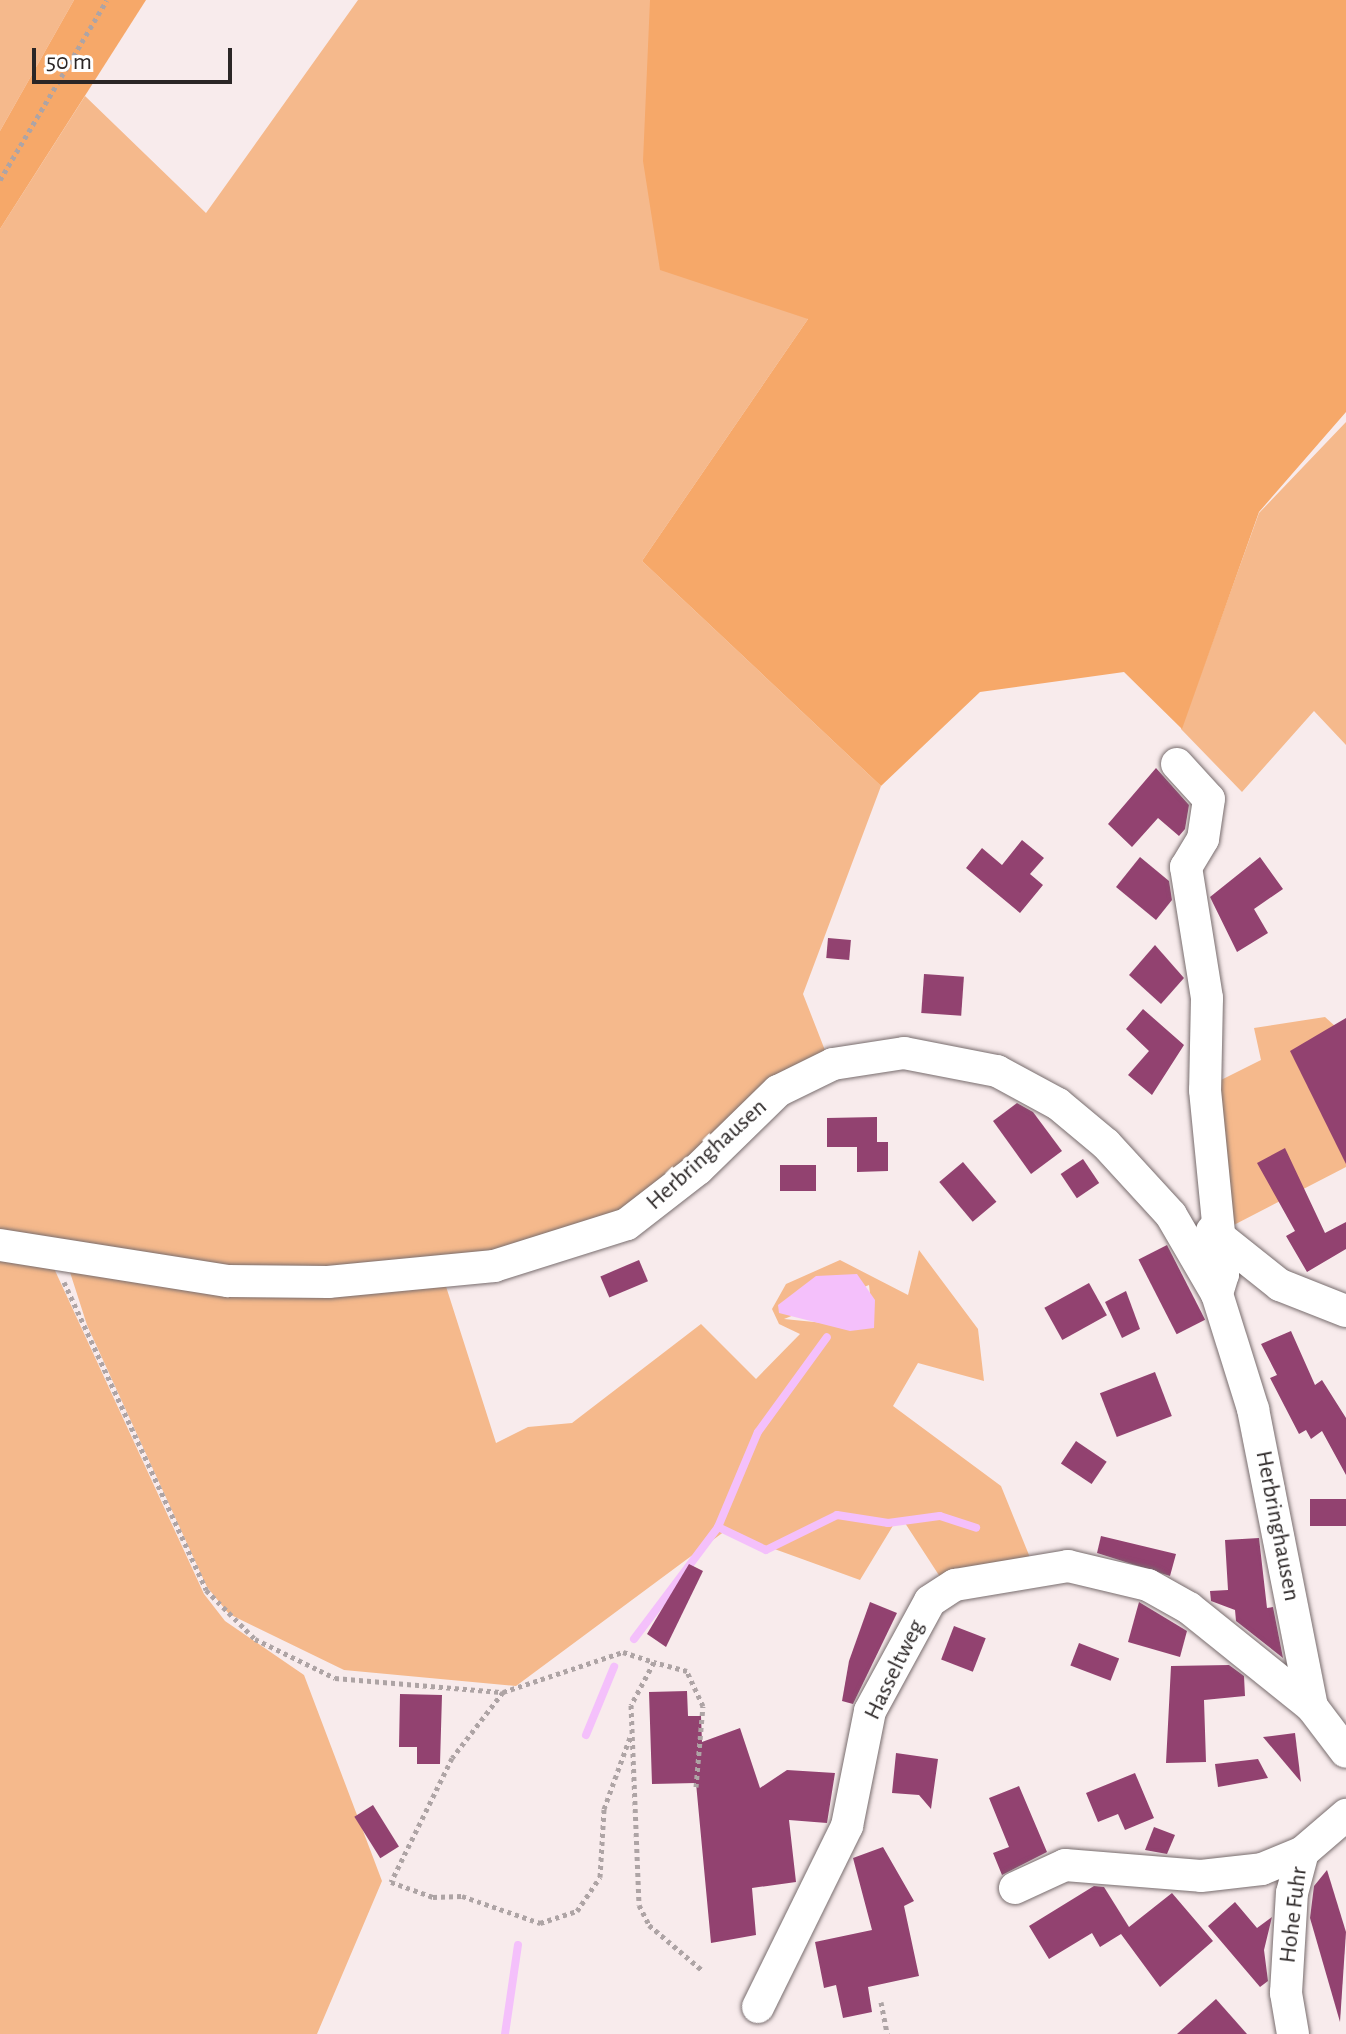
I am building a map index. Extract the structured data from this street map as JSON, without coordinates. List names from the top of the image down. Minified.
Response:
{"streets":{"street":["Herbringhausen","Hasseltweg","Hohe Fuhr"]},"crossings":[["Herbringhausen","Hasseltweg"]],"scale_bar":"50 m"}
